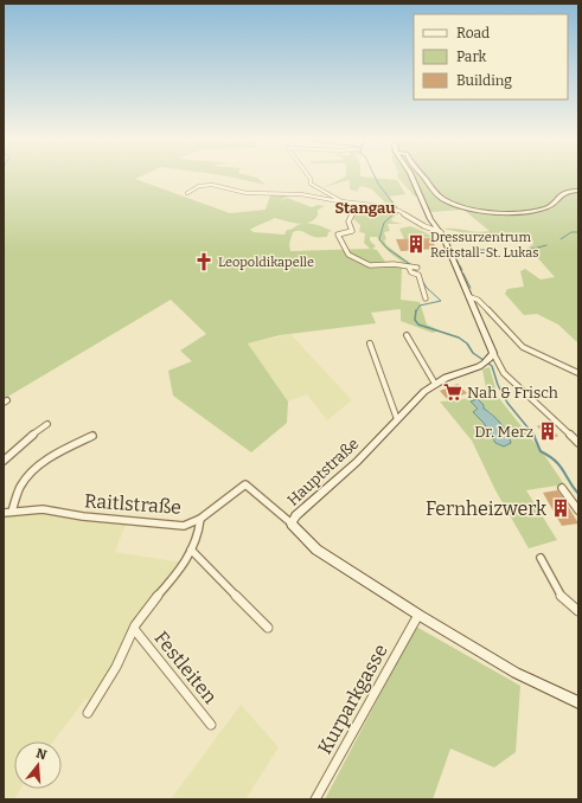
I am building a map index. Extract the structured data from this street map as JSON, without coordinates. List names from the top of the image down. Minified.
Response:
{"streets":{"main road":["Hauptstraße"],"street":["Raitlstraße","Festleiten","Kurparkgasse"]},"crossings":[["Hauptstraße","Raitlstraße"],["Hauptstraße","Kurparkgasse"],["Raitlstraße","Festleiten"]],"districts":["Stangau"],"places":{"building":["Dressurzentrum Reitstall-St. Lukas","Dr. Merz","Fernheizwerk"],"church":["Leopoldikapelle"],"supermarket":["Nah & Frisch"]},"legend":["Road","Park","Building"],"north":"top"}
